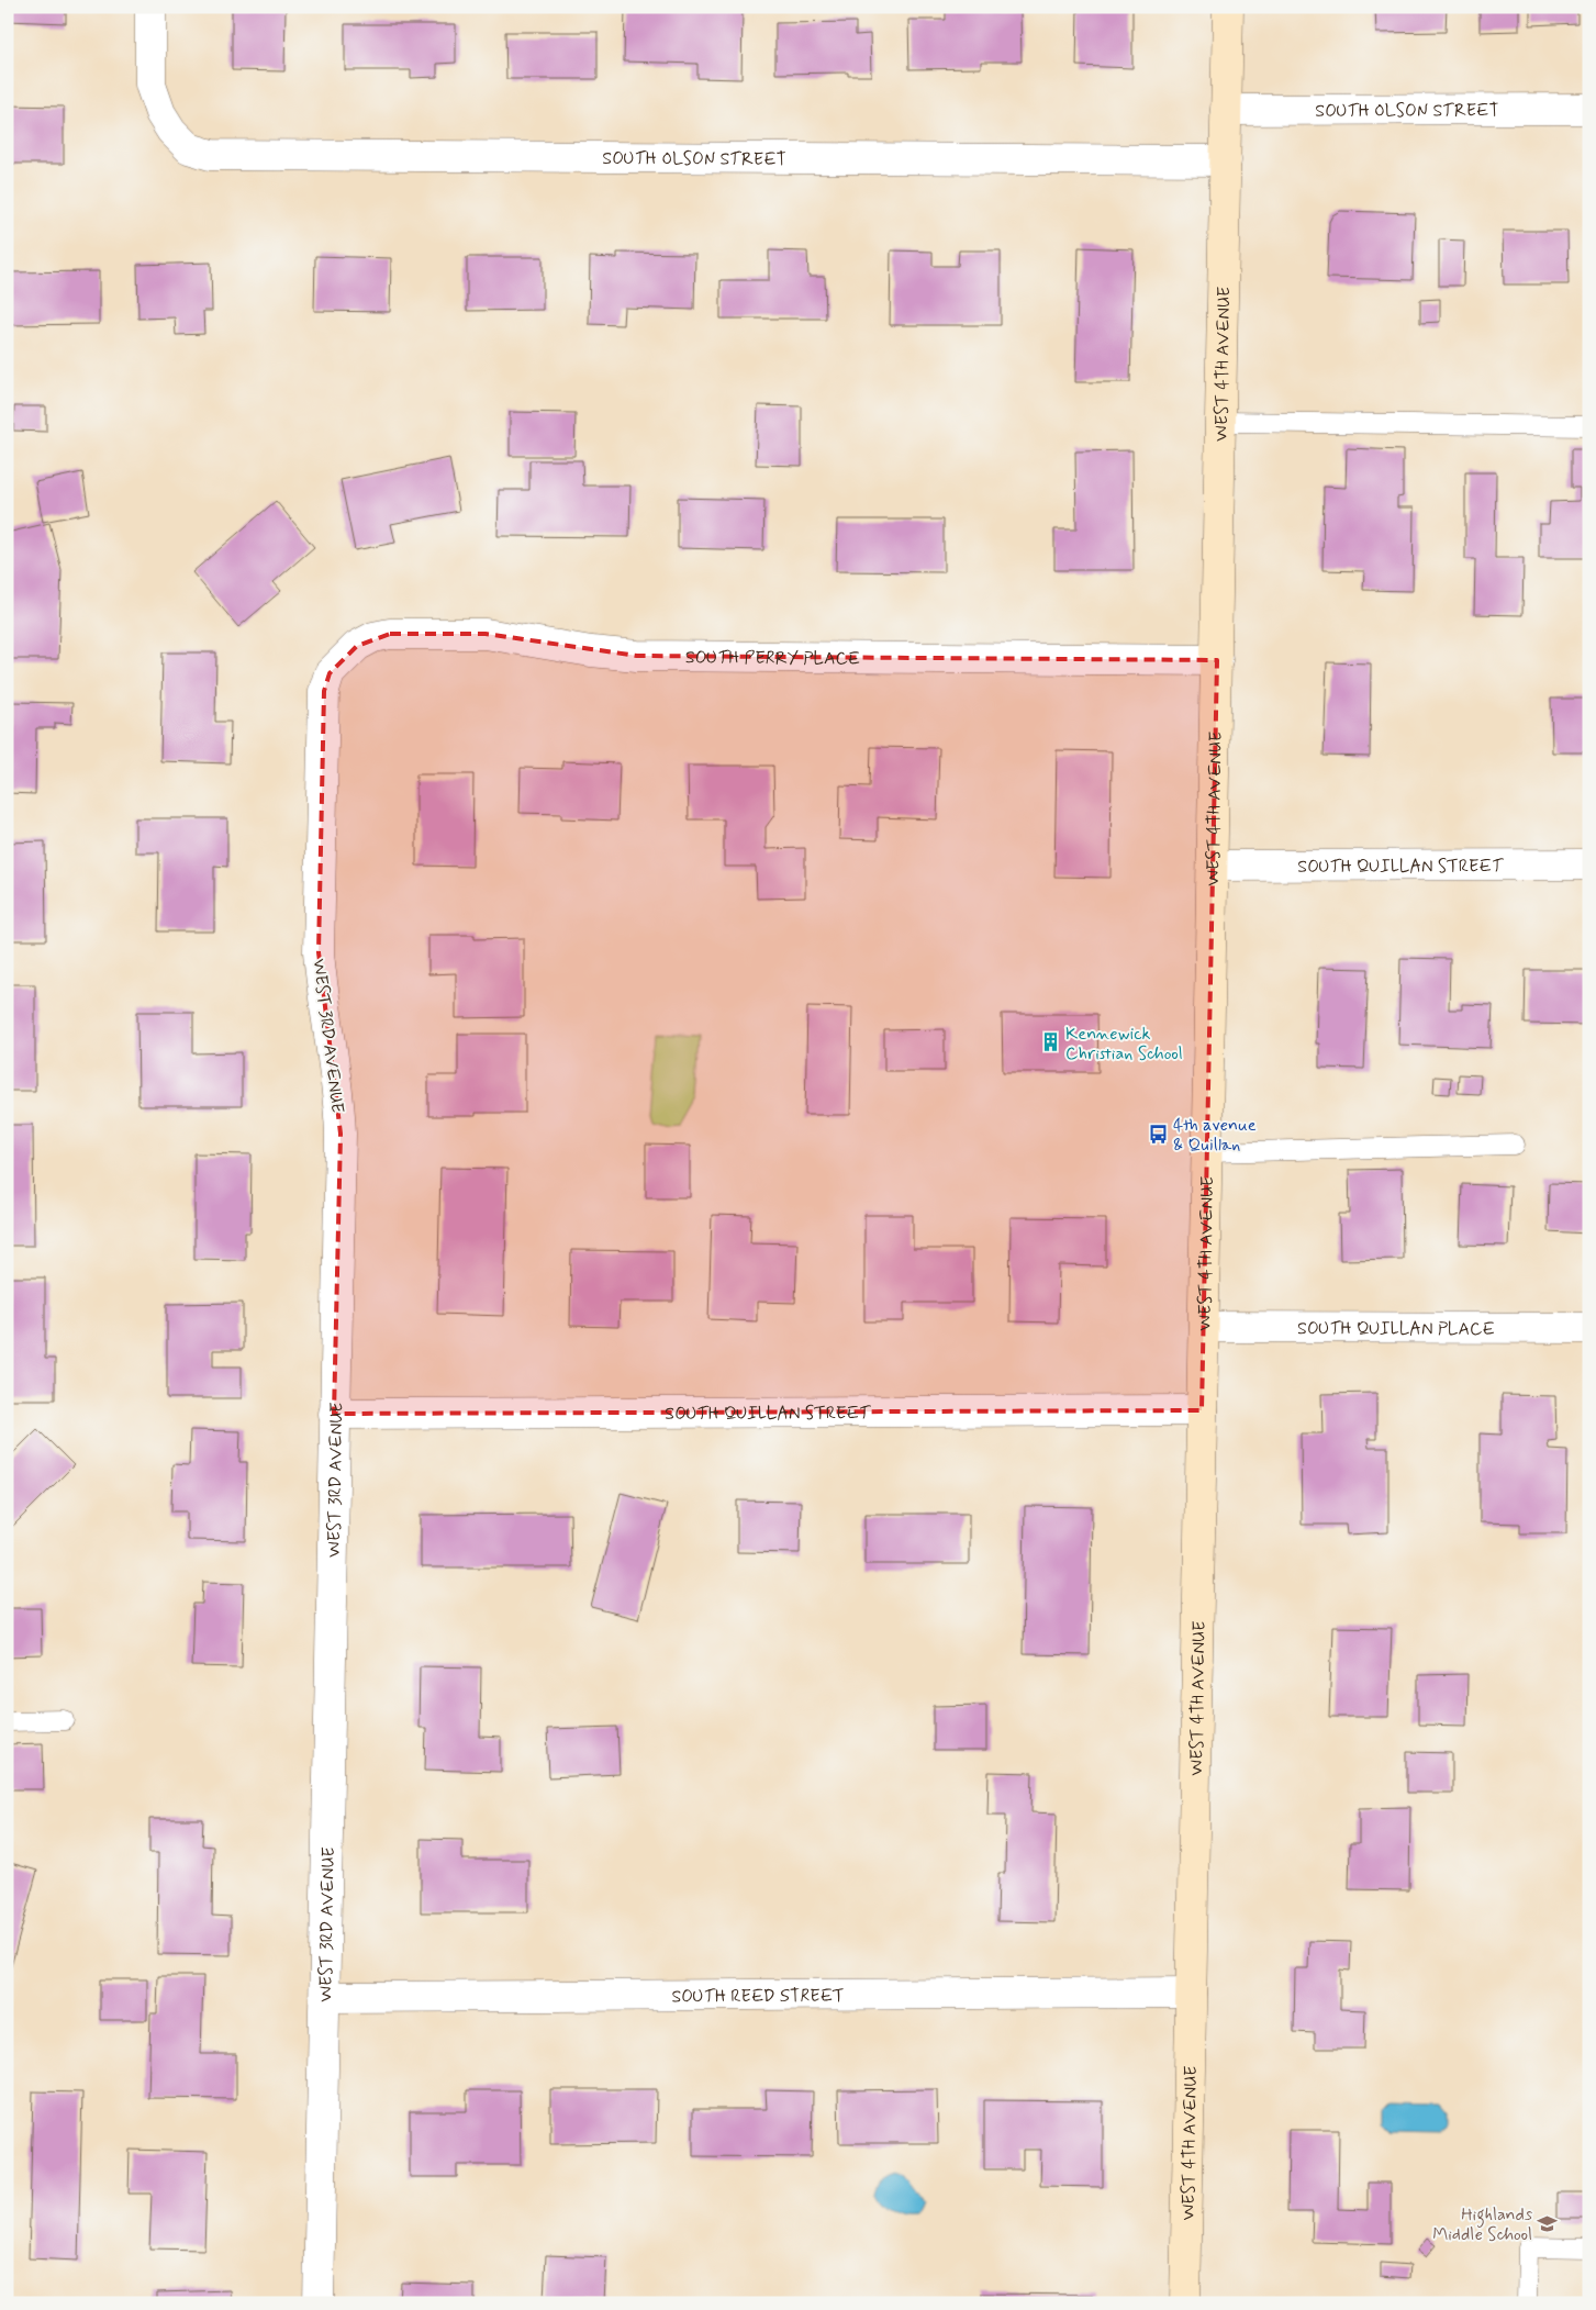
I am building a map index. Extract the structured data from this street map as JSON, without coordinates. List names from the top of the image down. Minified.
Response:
{"streets":{"street":["SOUTH OLSON STREET","WEST 4TH AVENUE","SOUTH PERRY PLACE","SOUTH QUILLAN STREET","WEST 3RD AVENUE","SOUTH QUILLAN PLACE","SOUTH REED STREET"]},"crossings":[["SOUTH OLSON STREET","WEST 4TH AVENUE"],["WEST 4TH AVENUE","SOUTH PERRY PLACE"],["WEST 4TH AVENUE","SOUTH QUILLAN STREET"],["WEST 4TH AVENUE","SOUTH QUILLAN PLACE"],["WEST 4TH AVENUE","SOUTH REED STREET"],["SOUTH PERRY PLACE","WEST 3RD AVENUE"],["SOUTH QUILLAN STREET","WEST 3RD AVENUE"],["WEST 3RD AVENUE","SOUTH REED STREET"]],"places":{"building":["Kennewick Christian School"],"bus stop":["4th avenue & Quillan"],"school or university":["Highlands Middle School"]}}
